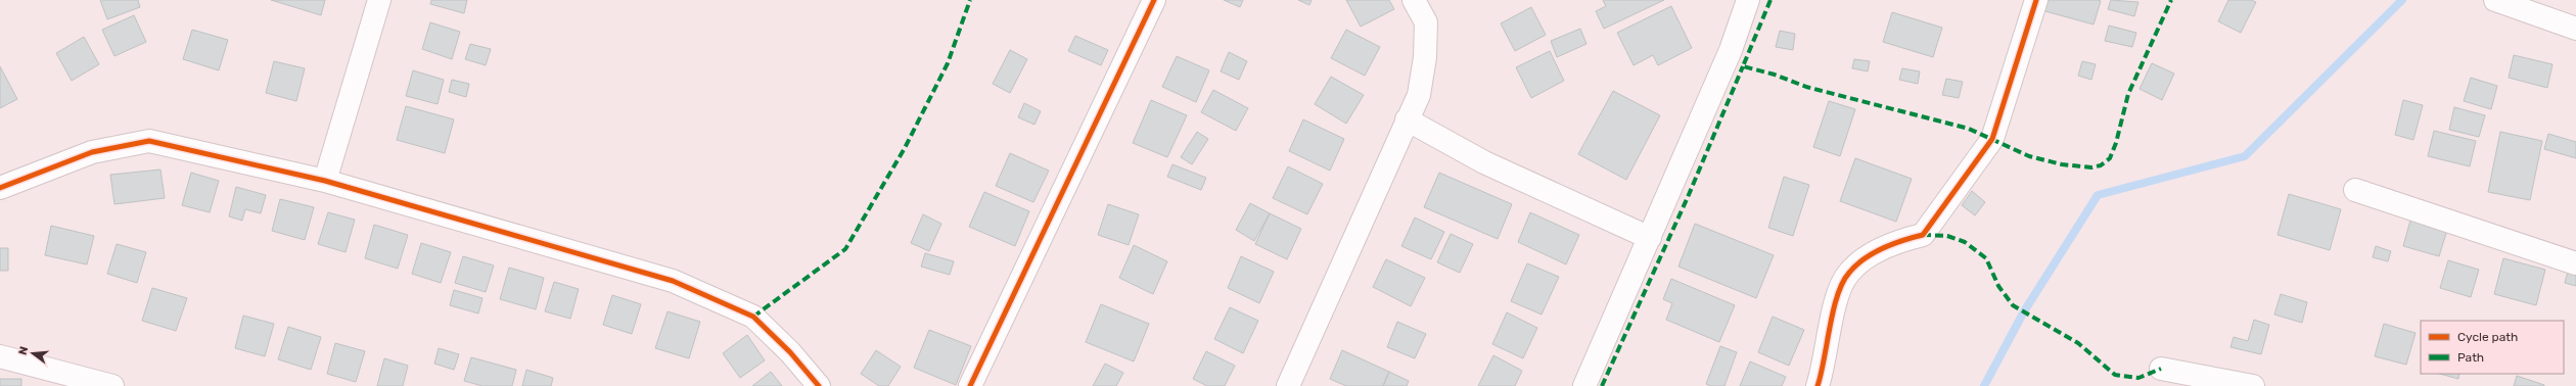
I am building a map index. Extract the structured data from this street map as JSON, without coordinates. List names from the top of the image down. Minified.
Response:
{"legend":["Cycle path","Path"],"north":"left"}
